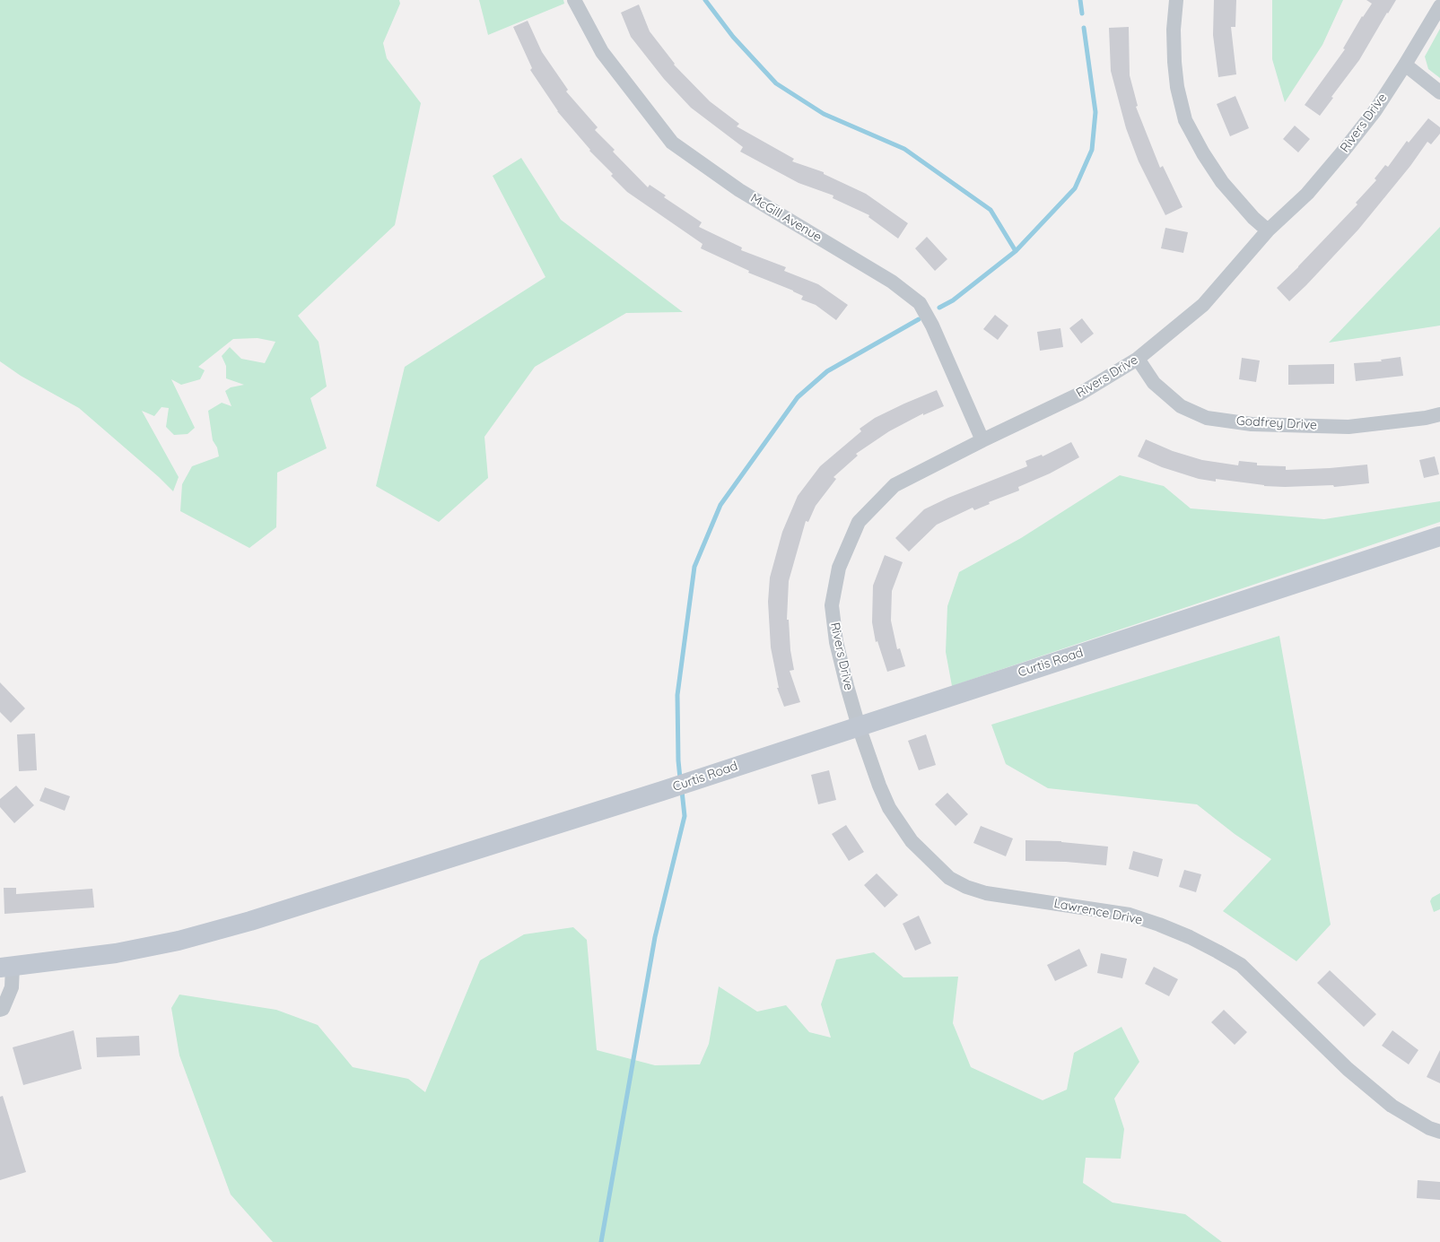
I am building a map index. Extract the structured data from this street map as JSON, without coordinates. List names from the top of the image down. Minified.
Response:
{"streets":{"main road":["Curtis Road"],"street":["Rivers Drive","McGill Avenue","Godfrey Drive","Lawrence Drive"]},"crossings":[["Rivers Drive","McGill Avenue"],["Rivers Drive","Godfrey Drive"],["Rivers Drive","Curtis Road"],["Rivers Drive","Lawrence Drive"],["Curtis Road","Lawrence Drive"]]}
